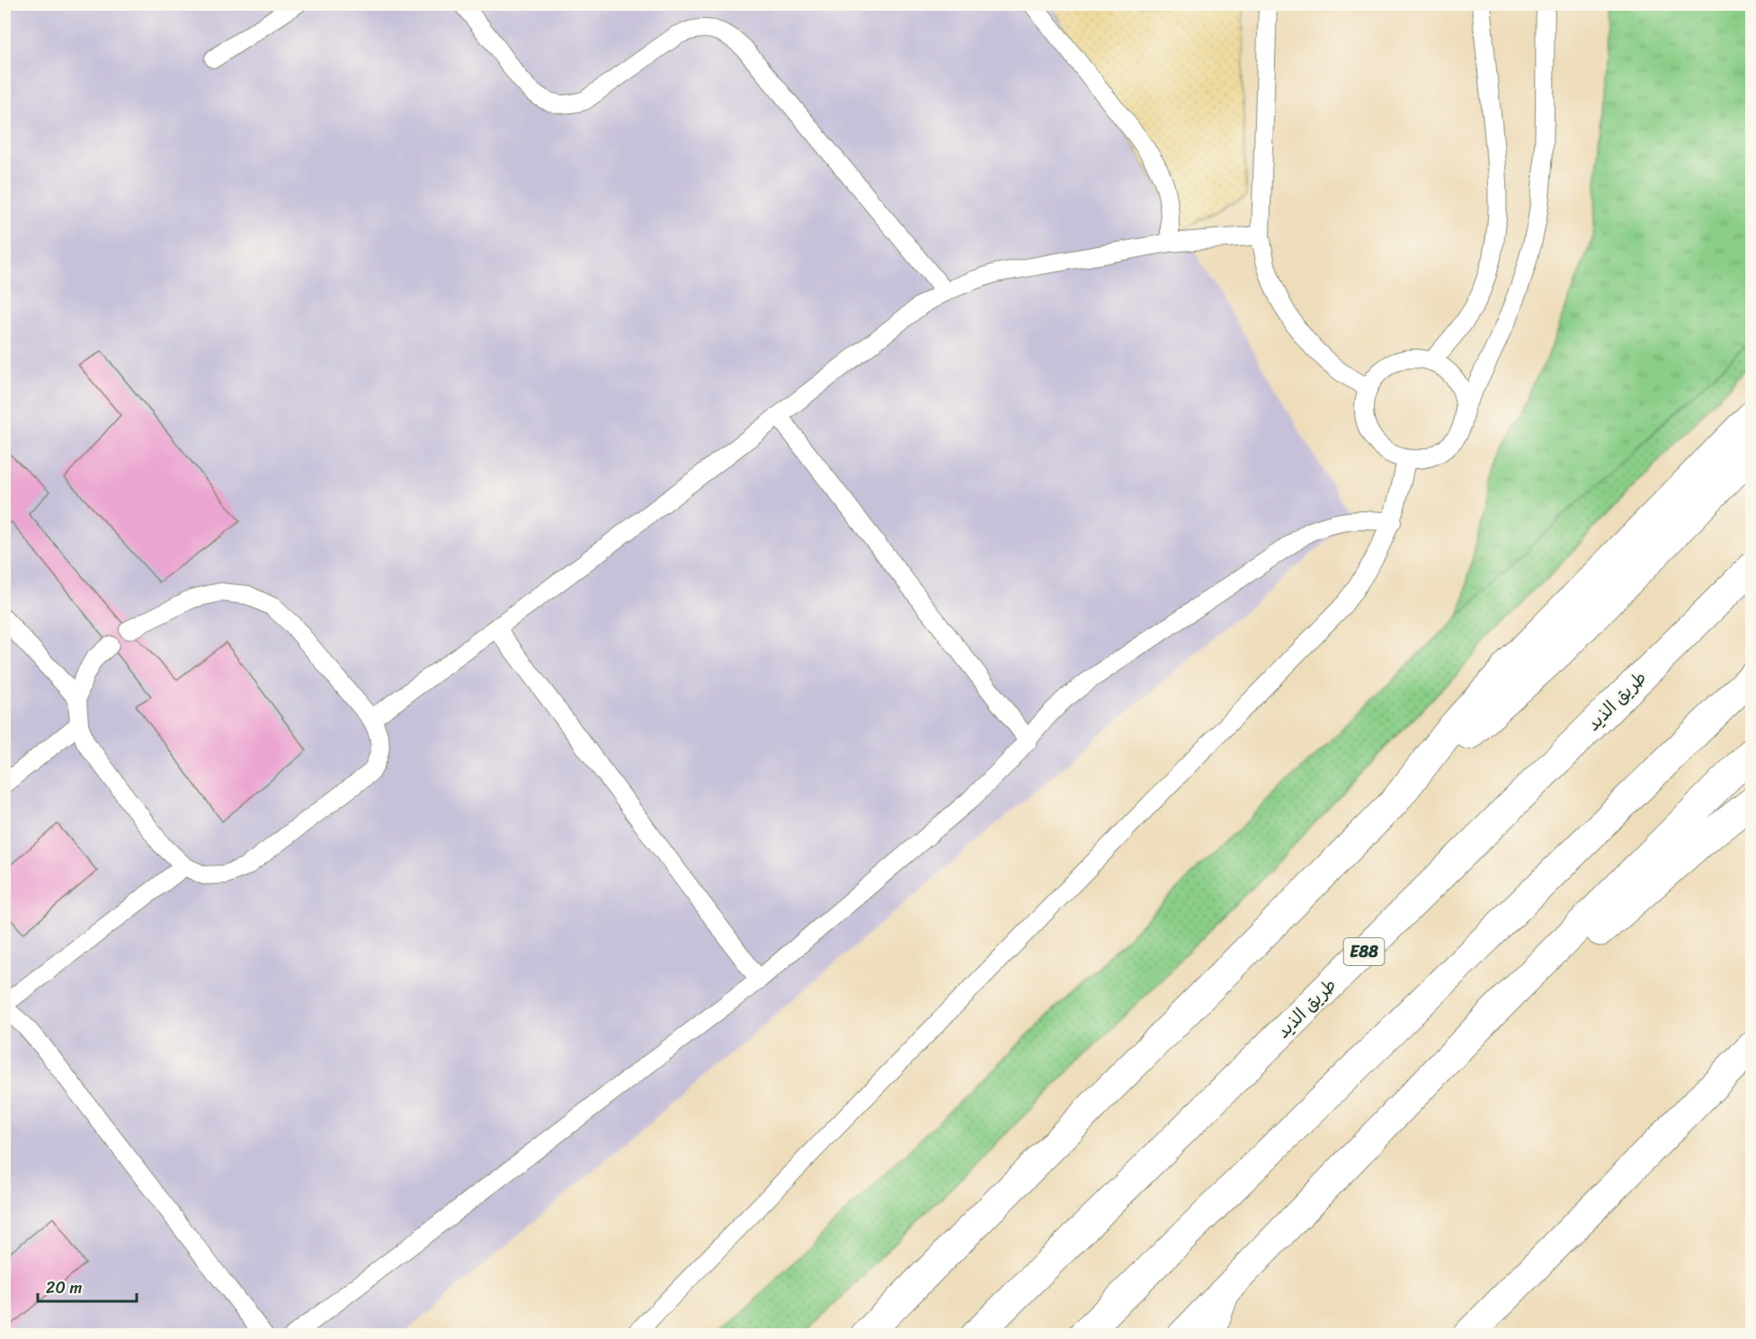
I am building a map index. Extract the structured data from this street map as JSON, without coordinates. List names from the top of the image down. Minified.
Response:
{"streets":{"main road":["طريق الذيد","E88"]},"scale_bar":"20 m"}
